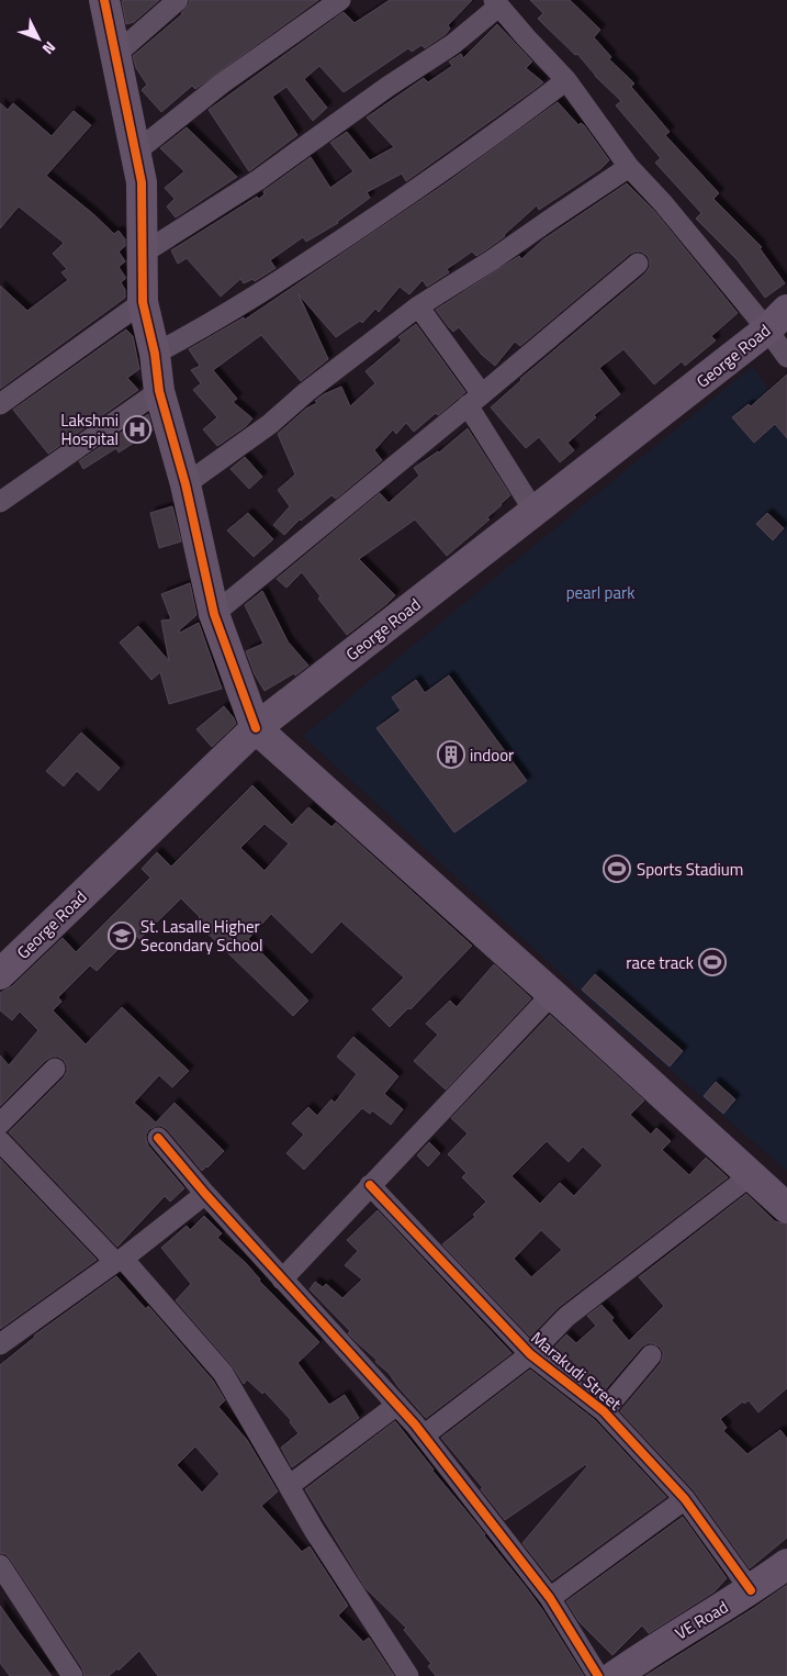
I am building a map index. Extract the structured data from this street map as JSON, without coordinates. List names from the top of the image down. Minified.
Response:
{"streets":{"main road":["George Road","VE Road"],"street":["Marakudi Street"]},"crossings":[["Marakudi Street","VE Road"]],"parks":["pearl park"],"places":{"hospital":["Lakshmi Hospital"],"building":["indoor"],"sports":["Sports Stadium","race track"],"school or university":["St. Lasalle Higher Secondary School"]},"north":"bottom right"}
